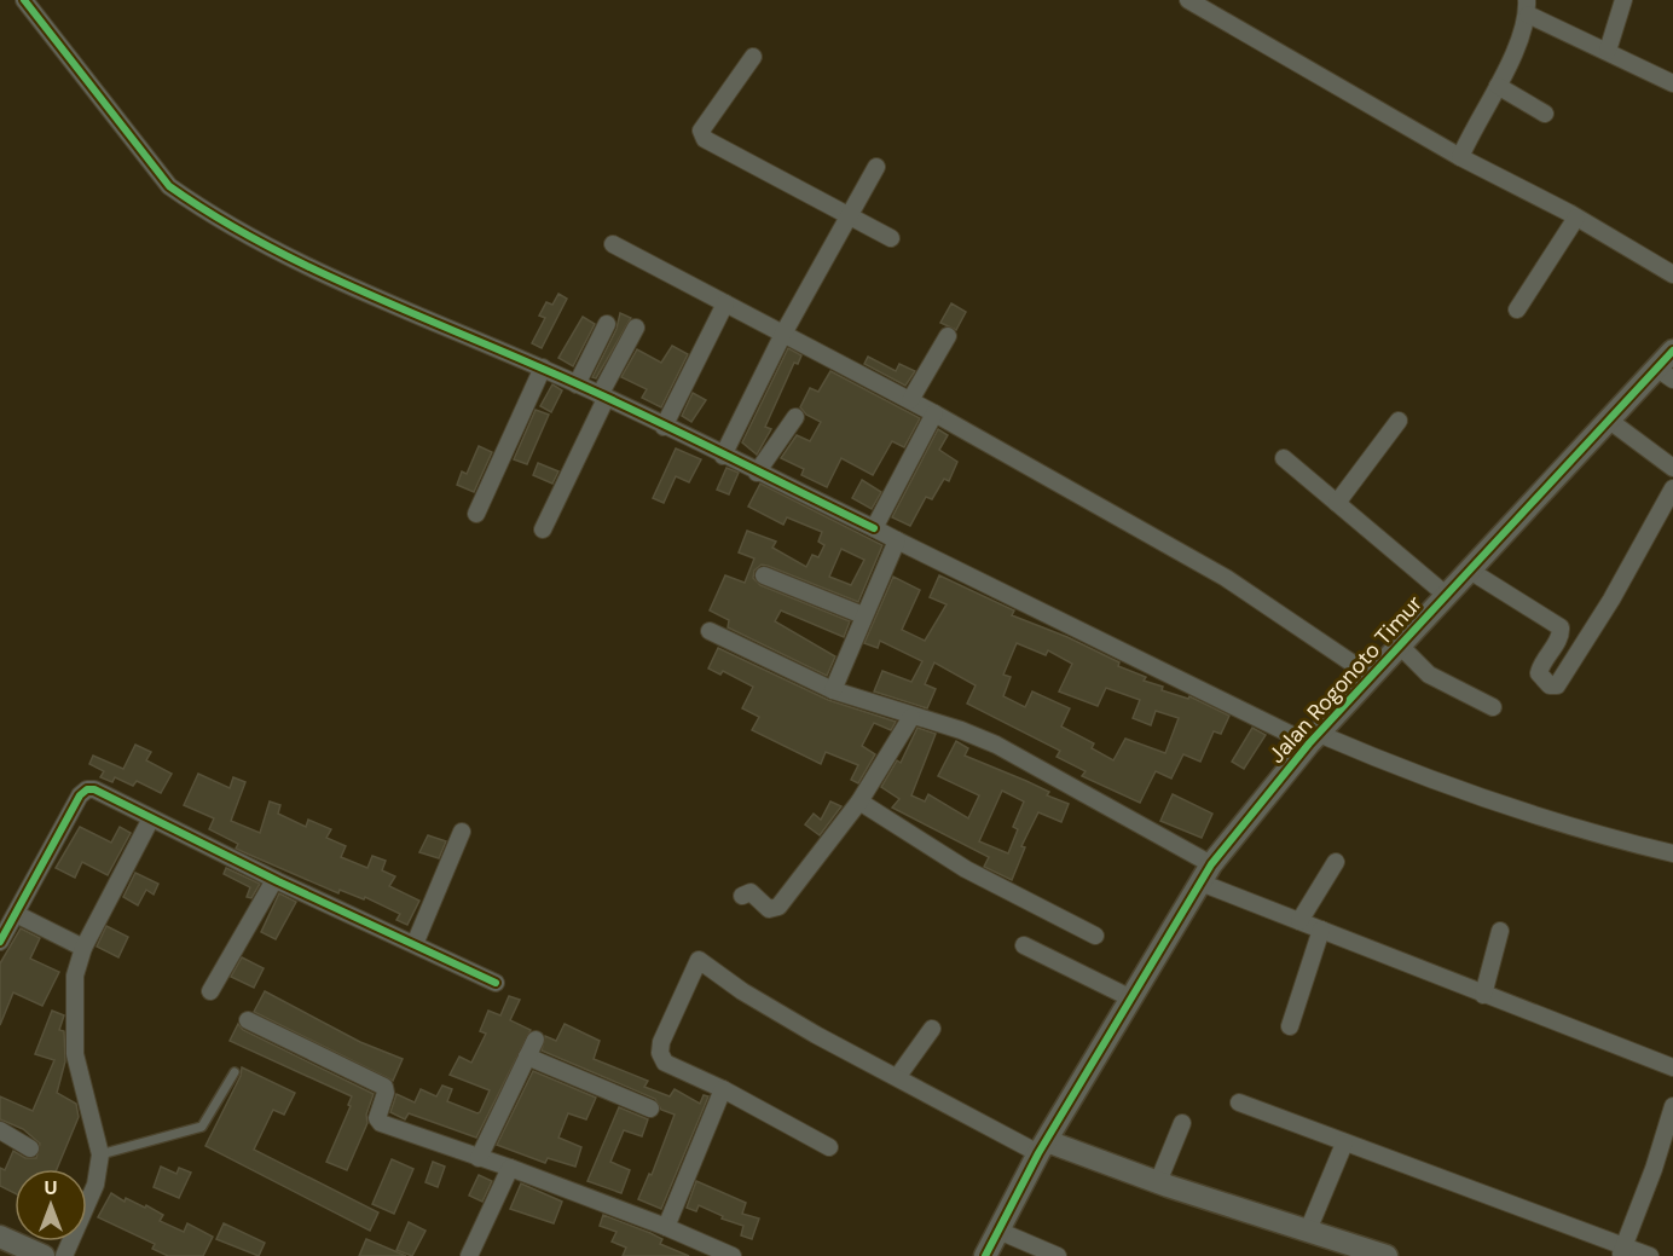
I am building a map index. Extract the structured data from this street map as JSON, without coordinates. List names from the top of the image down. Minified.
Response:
{"streets":{"street":["Jalan Rogonoto Timur"]},"north":"top"}
